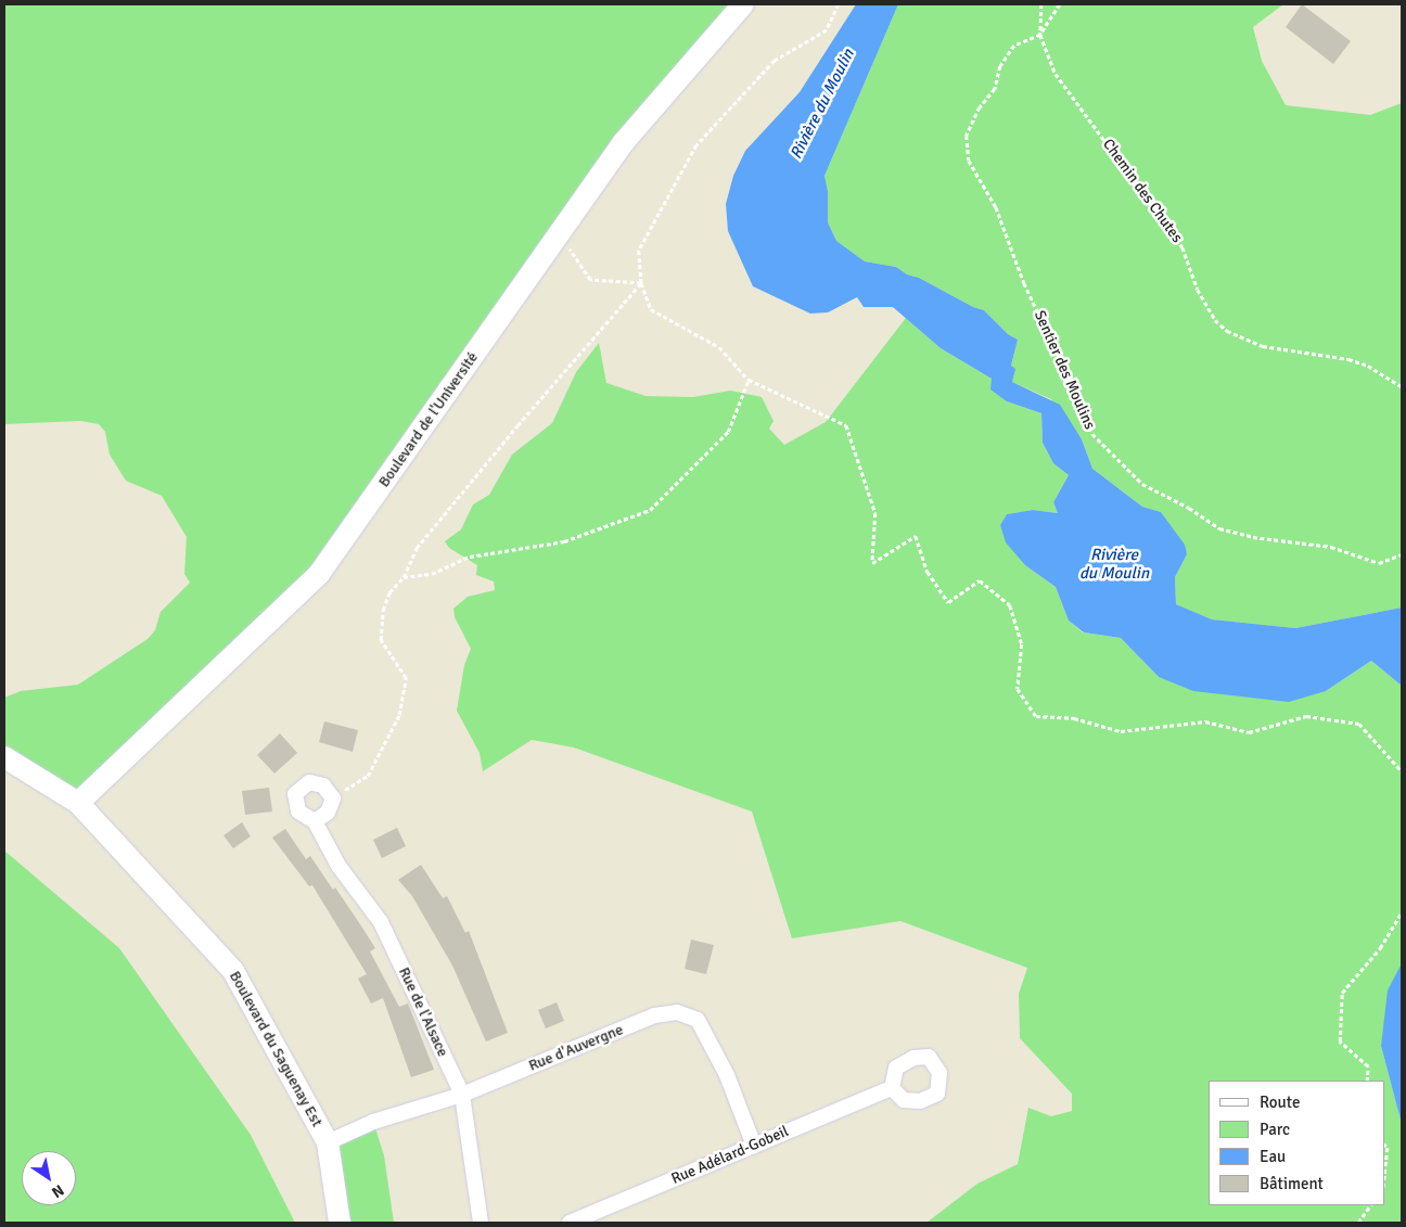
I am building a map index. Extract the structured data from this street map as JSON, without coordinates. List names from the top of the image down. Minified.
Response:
{"streets":{"main road":["Boulevard de l'Université","Boulevard du Saguenay Est"],"street":["Rue de l'Alsace","Rue d'Auvergne","Rue Adélard-Gobeil"],"path":["Chemin des Chutes","Sentier des Moulins"]},"crossings":[["Chemin des Chutes","Sentier des Moulins"],["Boulevard de l'Université","Boulevard du Saguenay Est"],["Rue de l'Alsace","Rue d'Auvergne"],["Rue d'Auvergne","Boulevard du Saguenay Est"],["Rue d'Auvergne","Rue Adélard-Gobeil"]],"water":["Rivière du Moulin"],"legend":["Route","Parc","Eau","Bâtiment"],"north":"bottom right"}
